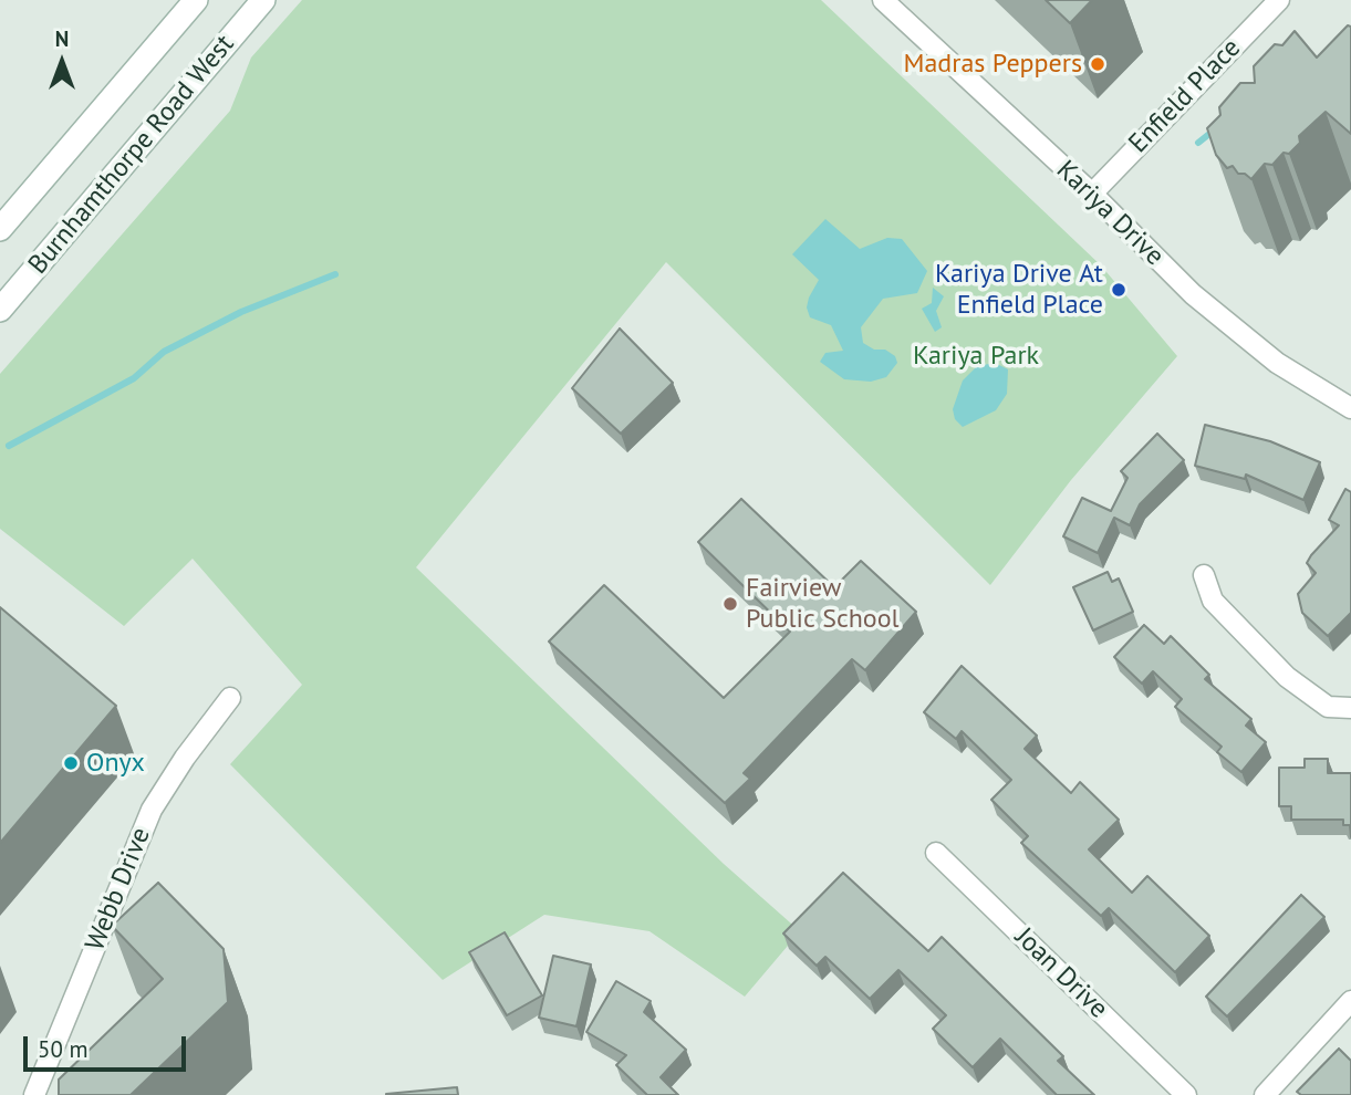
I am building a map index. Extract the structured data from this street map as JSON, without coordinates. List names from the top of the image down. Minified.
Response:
{"streets":{"main road":["Burnhamthorpe Road West"],"street":["Enfield Place","Kariya Drive","Webb Drive","Joan Drive"]},"crossings":[["Enfield Place","Kariya Drive"]],"parks":["Kariya Park"],"places":["Madras Peppers","Kariya Drive At Enfield Place","Fairview Public School","Onyx"],"scale_bar":"50 m","north":"top"}
